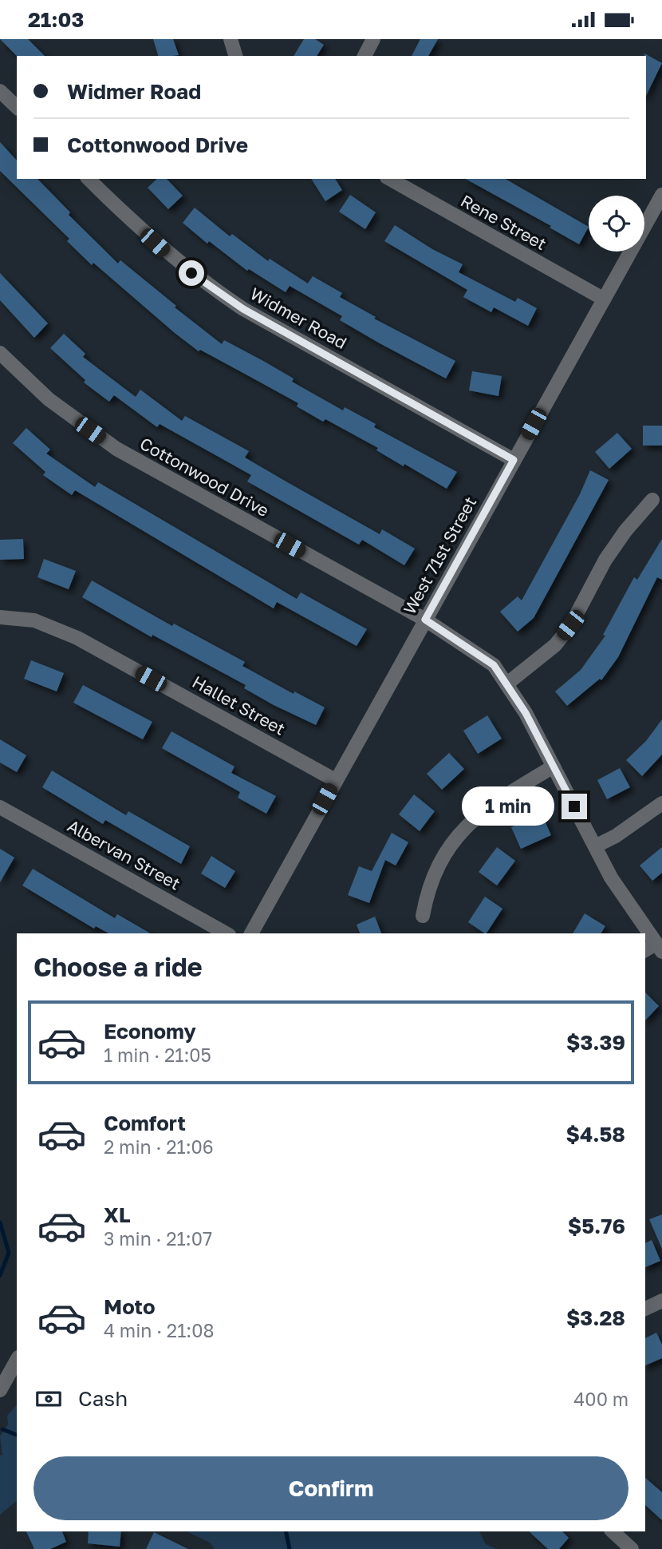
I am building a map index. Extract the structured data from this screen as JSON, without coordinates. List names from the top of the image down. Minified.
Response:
{"streets":{"street":["Rene Street","Widmer Road","Cottonwood Drive","West 71st Street","Hallet Street","Albervan Street"]},"crossings":[["Rene Street","West 71st Street"],["Widmer Road","West 71st Street"],["Cottonwood Drive","West 71st Street"],["West 71st Street","Hallet Street"]],"page":{"status":"21:03","banner":["Widmer Road","Cottonwood Drive"],"bubble":"1 min","heading":"Choose a ride","list":[{"name":"Economy","note":"1 min · 21:05","value":"$3.39"},{"name":"Comfort","note":"2 min · 21:06","value":"$4.58"},{"name":"XL","note":"3 min · 21:07","value":"$5.76"},{"name":"Moto","note":"4 min · 21:08","value":"$3.28"}],"pay":["Cash","400 m"],"buttons":"Confirm"}}
